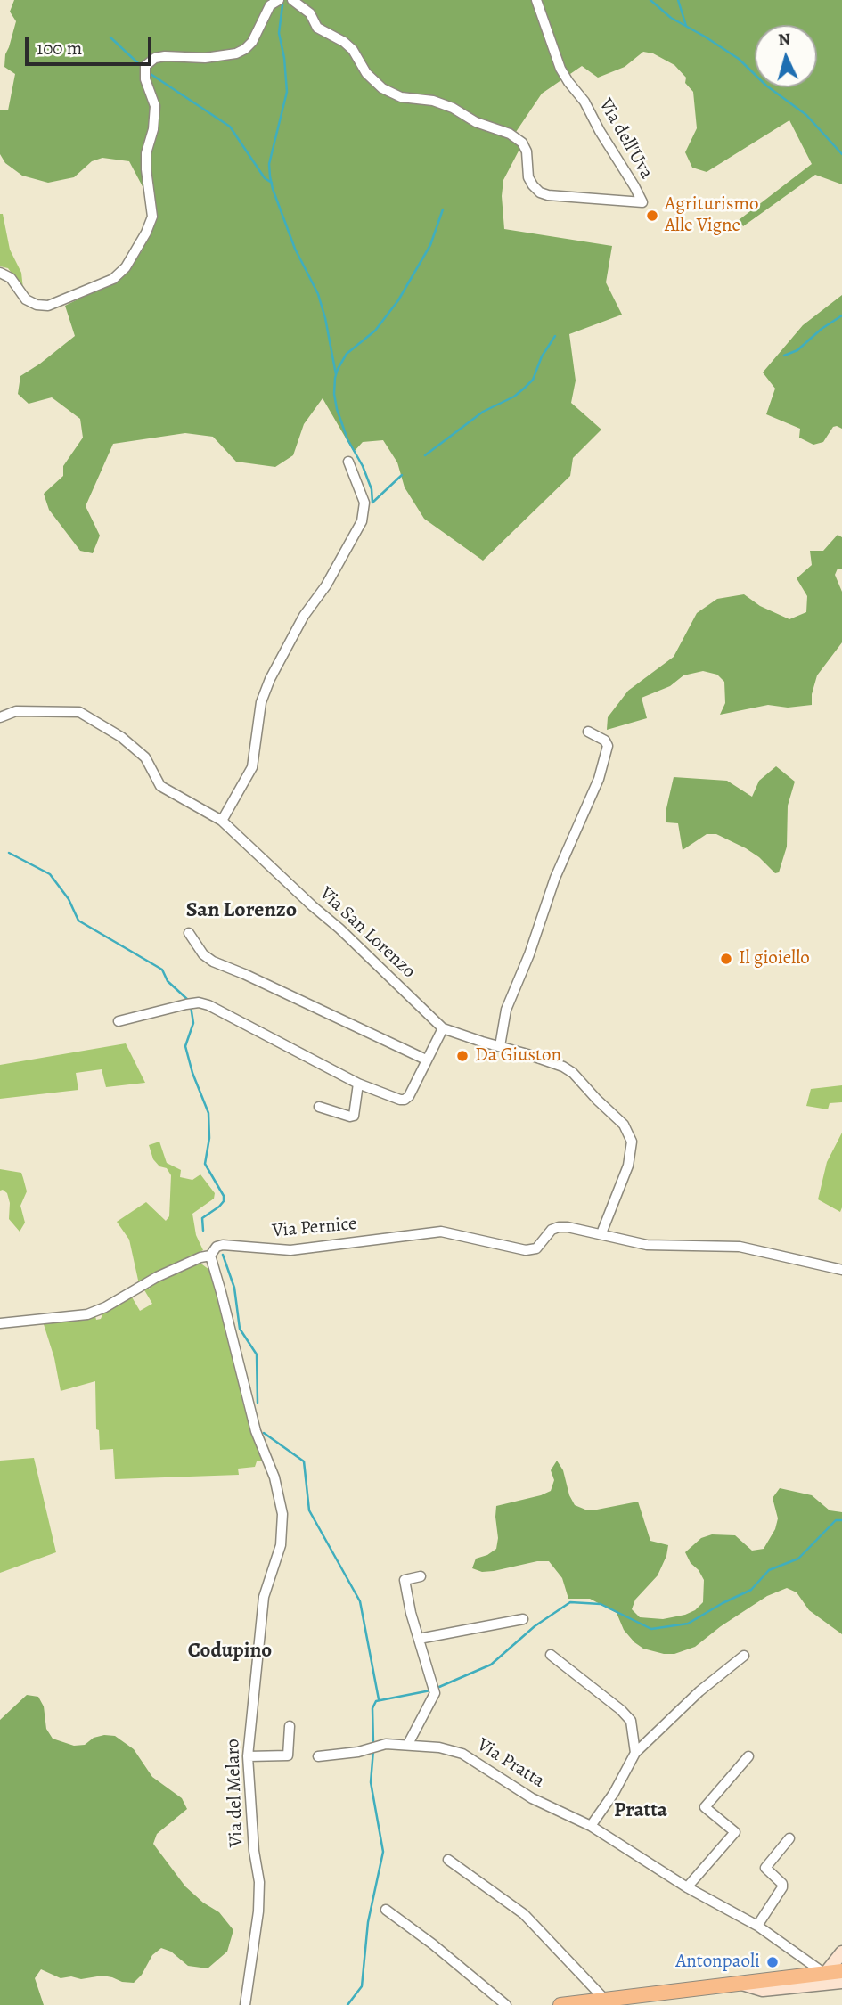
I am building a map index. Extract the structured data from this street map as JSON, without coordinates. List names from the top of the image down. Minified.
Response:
{"streets":{"street":["Via dell'Uva","Via San Lorenzo","Via Pernice","Via Pratta","Via del Melaro"]},"crossings":[["Via San Lorenzo","Via Pernice"],["Via Pernice","Via del Melaro"]],"districts":["San Lorenzo","Codupino","Pratta"],"places":["Agriturismo Alle Vigne","Il gioiello","Da Giuston","Antonpaoli"],"scale_bar":"100 m","north":"top"}
